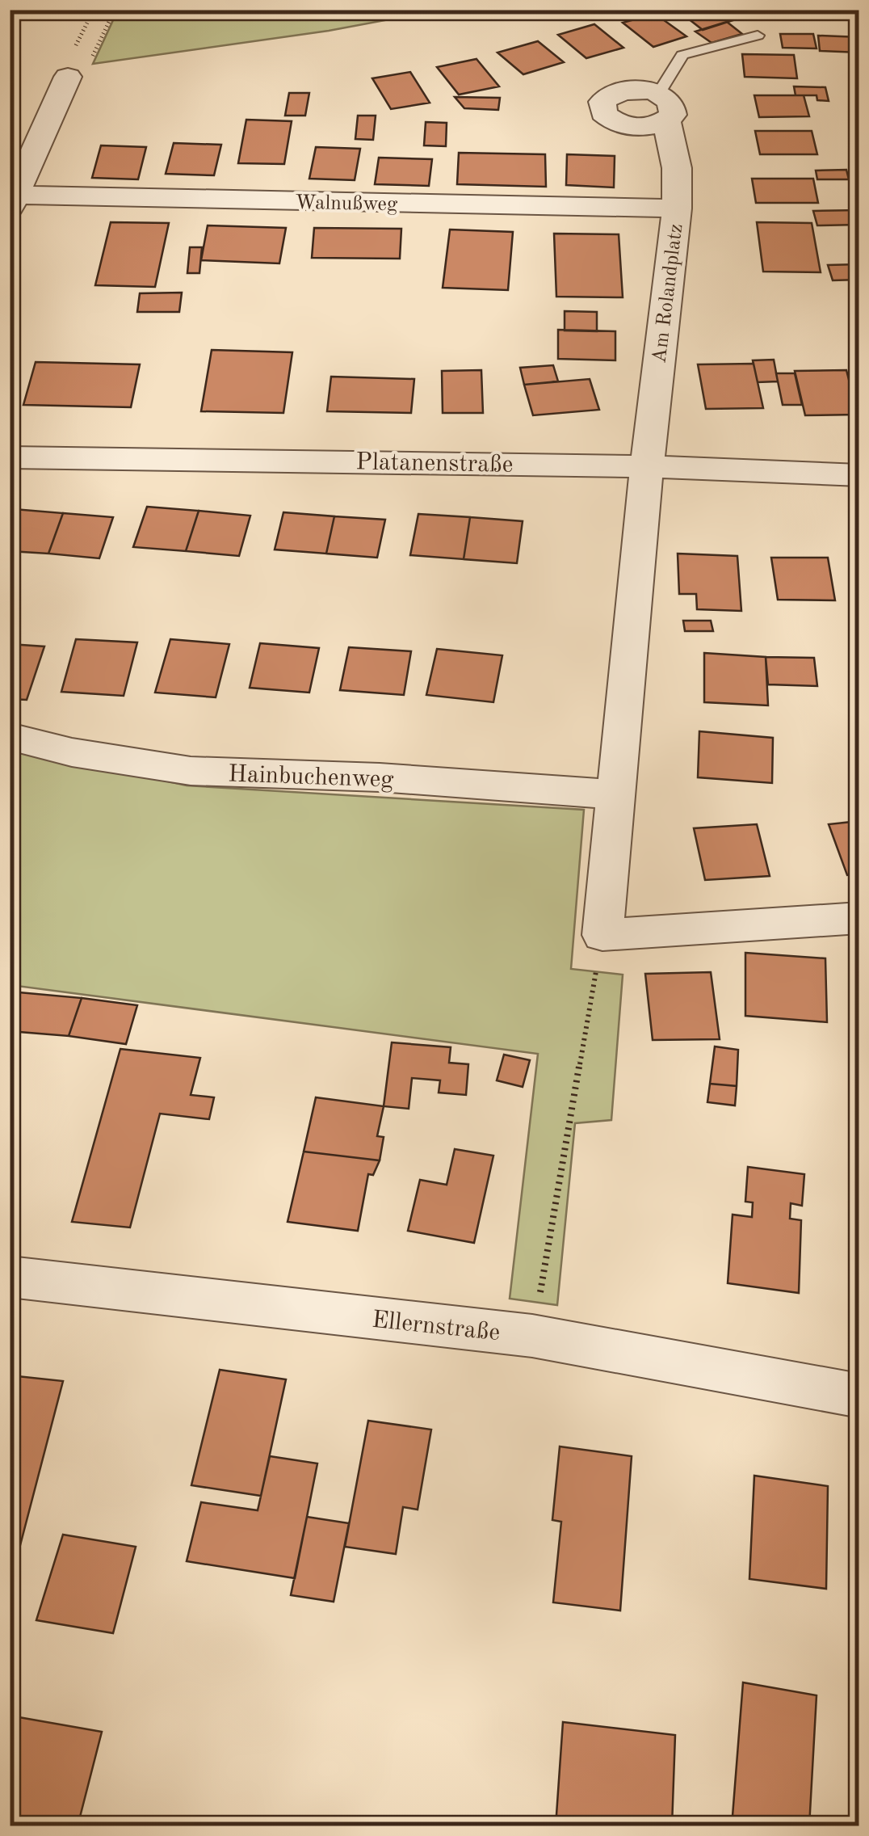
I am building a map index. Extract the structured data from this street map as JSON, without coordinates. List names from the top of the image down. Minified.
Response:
{"streets":{"street":["Walnußweg","Am Rolandplatz","Platanenstraße","Hainbuchenweg","Ellernstraße"]},"crossings":[["Walnußweg","Am Rolandplatz"],["Am Rolandplatz","Platanenstraße"]]}
